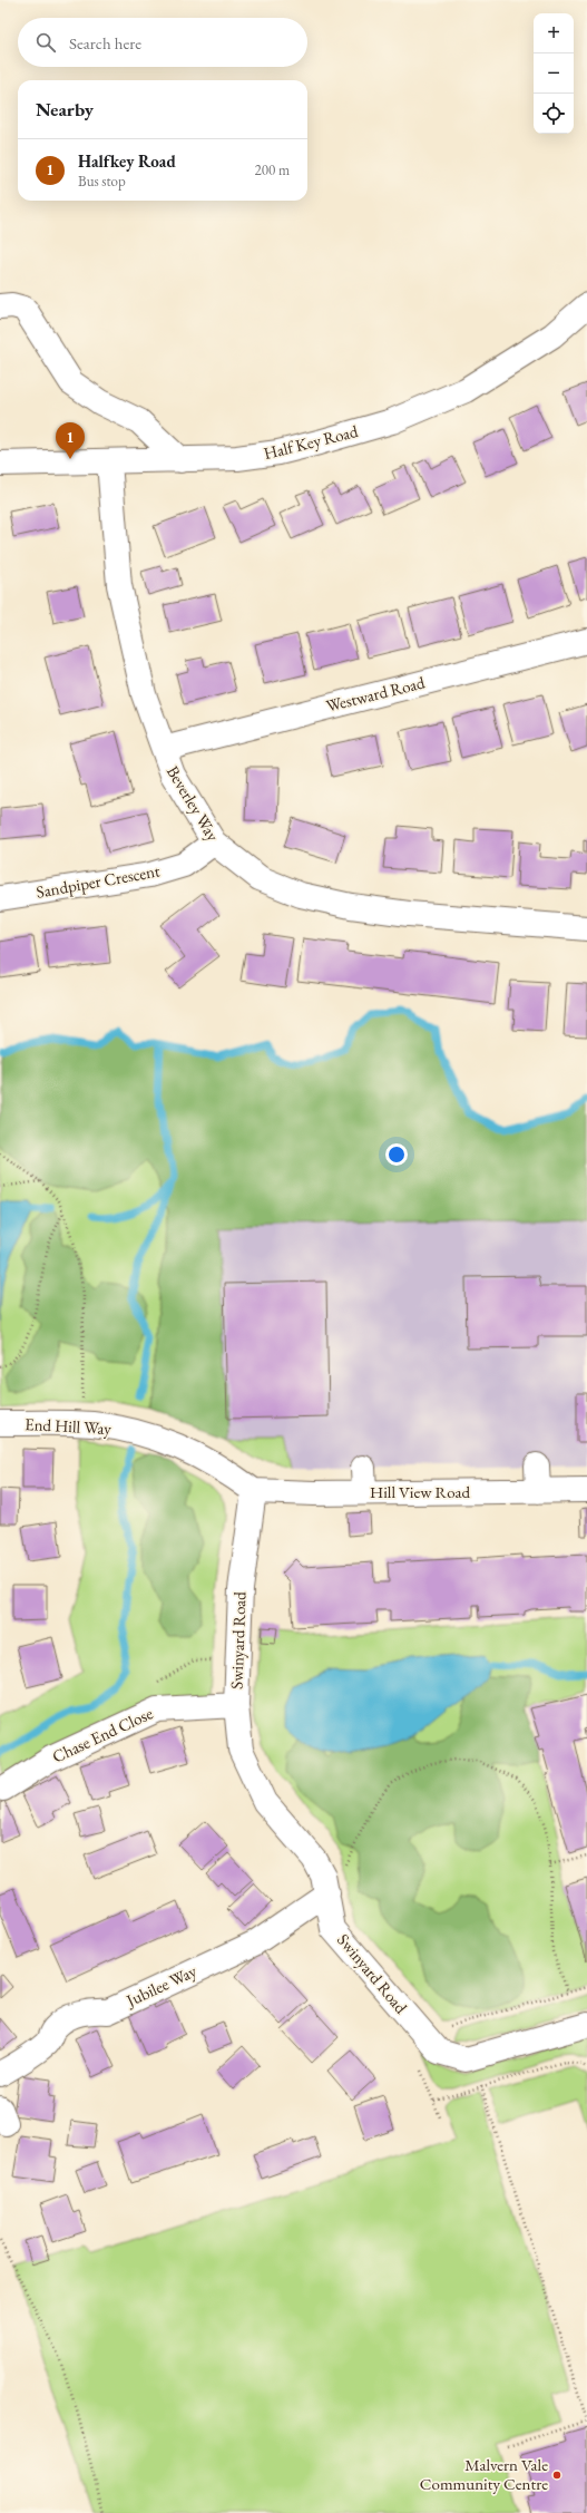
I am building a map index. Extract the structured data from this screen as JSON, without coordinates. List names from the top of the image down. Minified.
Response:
{"streets":{"street":["Half Key Road","Westward Road","Beverley Way","Sandpiper Crescent","End Hill Way","Hill View Road","Swinyard Road","Chase End Close","Jubilee Way"]},"crossings":[["Half Key Road","Beverley Way"],["Westward Road","Beverley Way"],["Beverley Way","Sandpiper Crescent"],["End Hill Way","Hill View Road"],["End Hill Way","Swinyard Road"],["Hill View Road","Swinyard Road"],["Swinyard Road","Chase End Close"],["Swinyard Road","Jubilee Way"]],"places":["Malvern Vale Community Centre"],"page":{"map_buttons":["+","−"],"search":"Search here","heading":"Nearby","list":[{"mark":"1","name":"Halfkey Road","note":"Bus stop","value":"200 m"}],"pins":"1"}}
